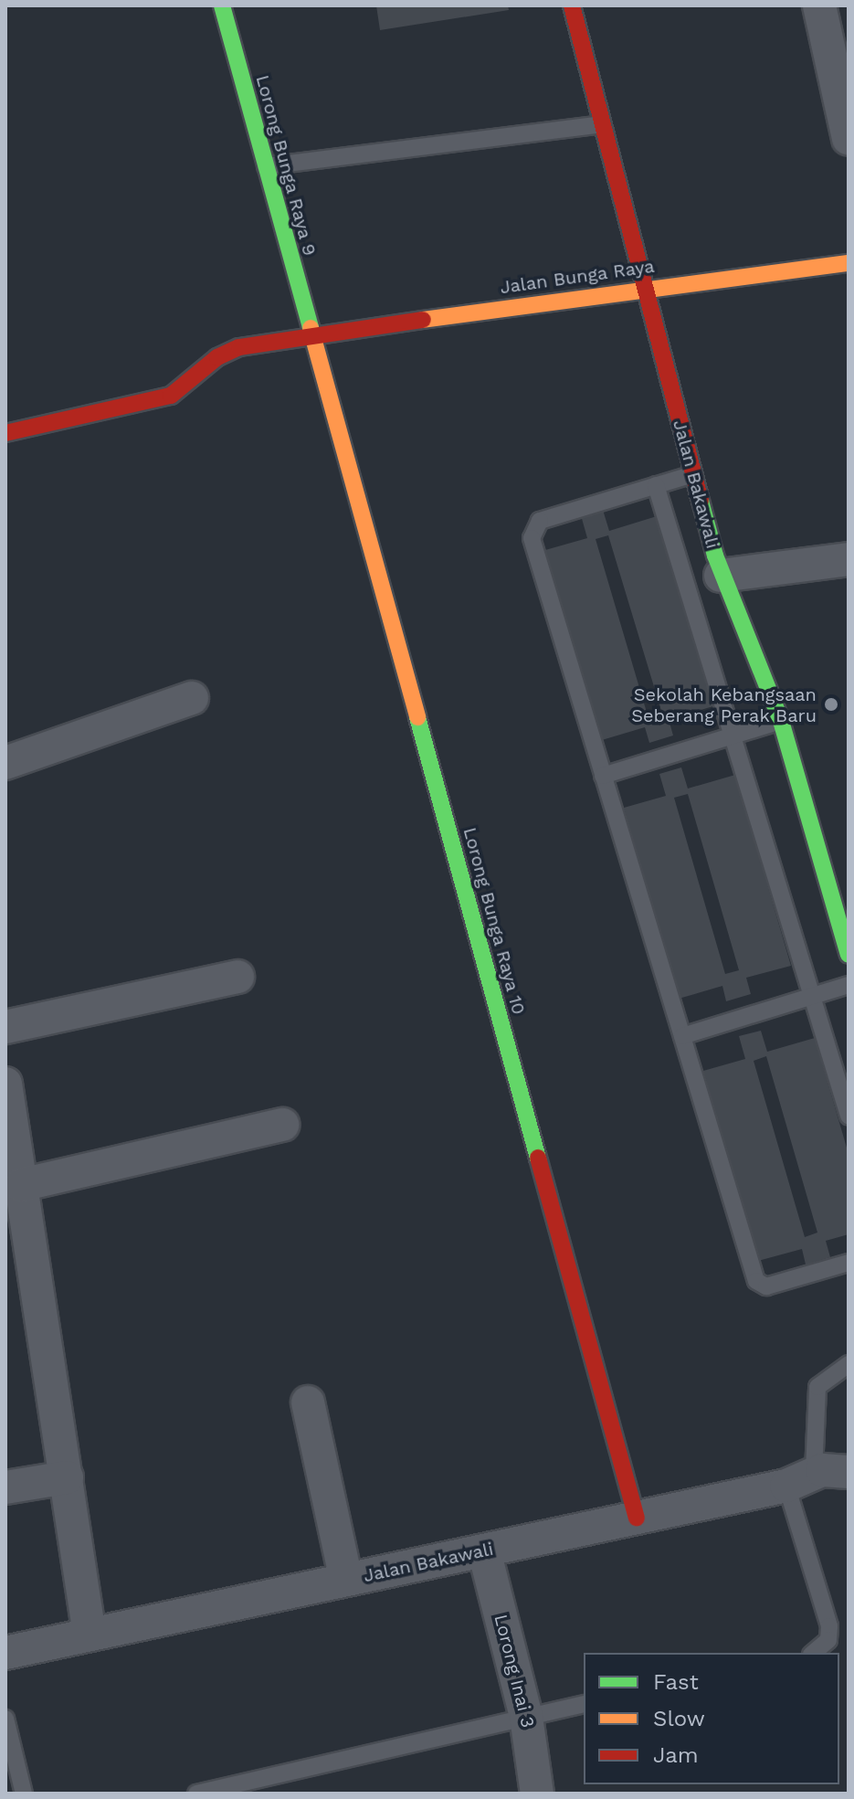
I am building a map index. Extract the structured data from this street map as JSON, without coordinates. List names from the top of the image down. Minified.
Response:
{"streets":{"street":["Lorong Bunga Raya 9","Jalan Bunga Raya","Jalan Bakawali","Lorong Bunga Raya 10","Lorong Inai 3"]},"crossings":[["Lorong Bunga Raya 9","Jalan Bunga Raya"],["Lorong Bunga Raya 9","Lorong Bunga Raya 10"],["Jalan Bunga Raya","Jalan Bakawali"],["Jalan Bunga Raya","Lorong Bunga Raya 10"],["Jalan Bakawali","Lorong Bunga Raya 10"],["Jalan Bakawali","Lorong Inai 3"]],"places":["Sekolah Kebangsaan Seberang Perak Baru"],"legend":["Fast","Slow","Jam"]}
